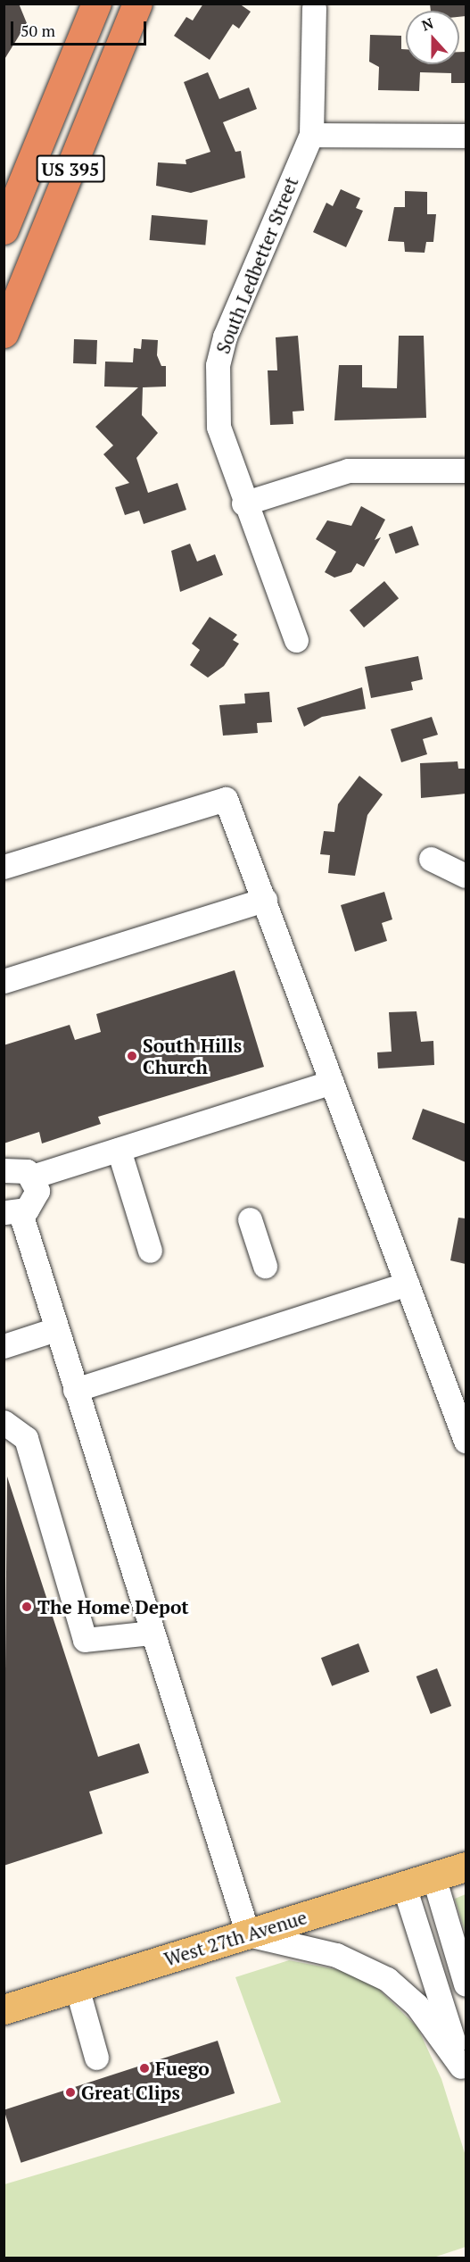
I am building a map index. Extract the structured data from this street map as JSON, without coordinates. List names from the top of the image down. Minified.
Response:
{"streets":{"highway":["US 395"],"main road":["West 27th Avenue"],"street":["South Ledbetter Street"]},"places":["South Hills Church","The Home Depot","Fuego","Great Clips"],"scale_bar":"50 m","north":"top"}
